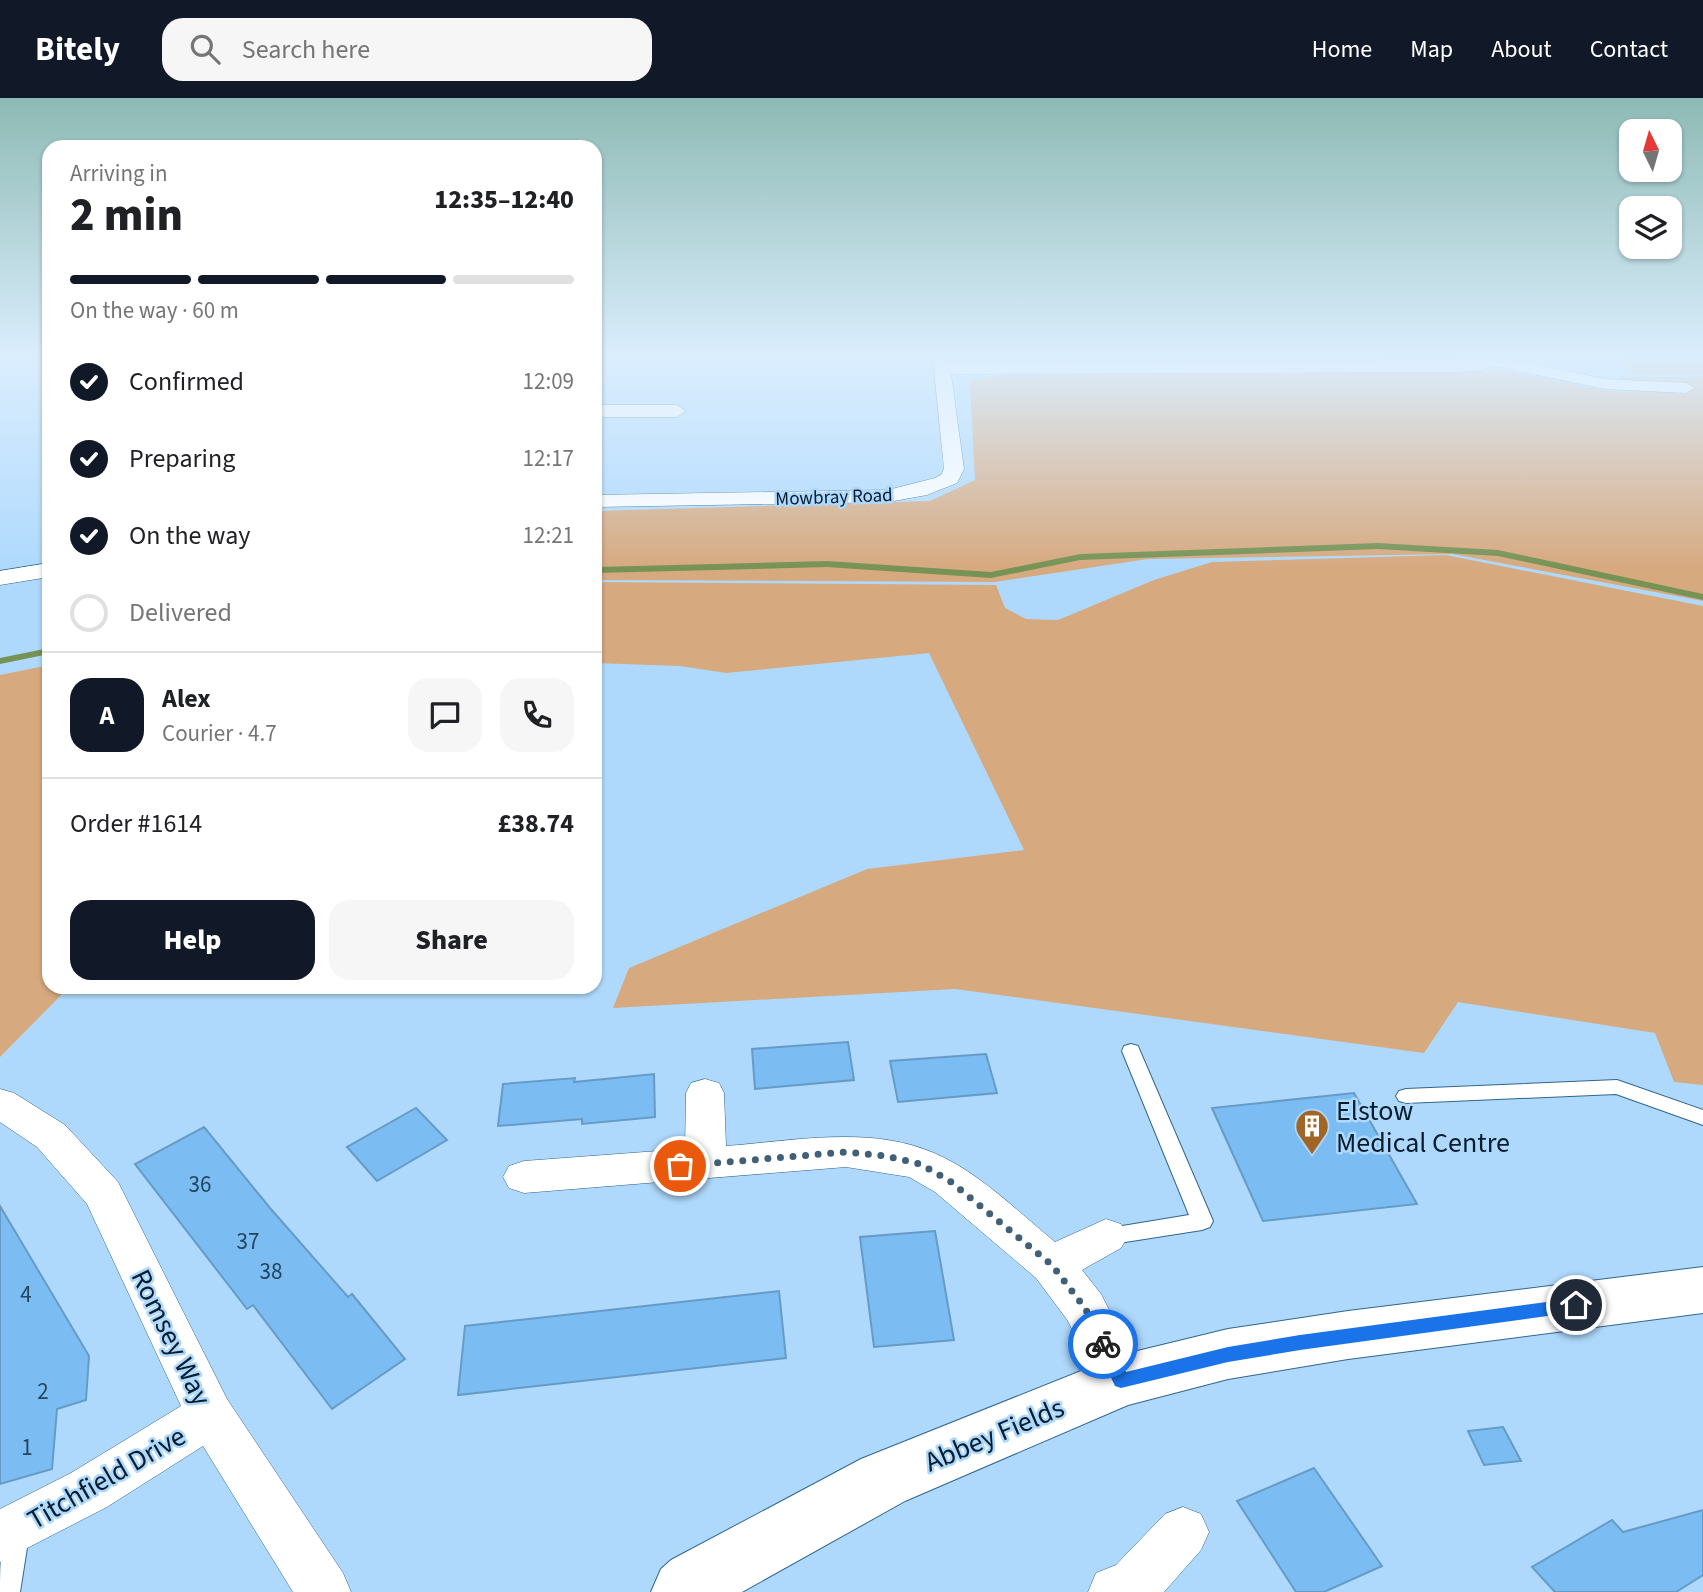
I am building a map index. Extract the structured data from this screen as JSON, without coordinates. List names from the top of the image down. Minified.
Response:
{"streets":{"street":["Mowbray Road","Romsey Way","Abbey Fields","Titchfield Drive"]},"crossings":[["Romsey Way","Titchfield Drive"]],"places":{"building":["Elstow Medical Centre"]},"house_numbers":["36","37","38","4","2","1"],"north":"top","page":{"header":"Bitely","search":"Search here","nav":["Home","Map","About","Contact"],"heading":["2 min","Arriving in","12:35–12:40"],"panel":["Alex","Courier · 4.7","Order #1614","£38.74"],"bar":"On the way · 60 m","list":[["Confirmed","12:09"],["Preparing","12:17"],["On the way","12:21"],"Delivered"],"round":"A","buttons":["Help","Share"]}}
